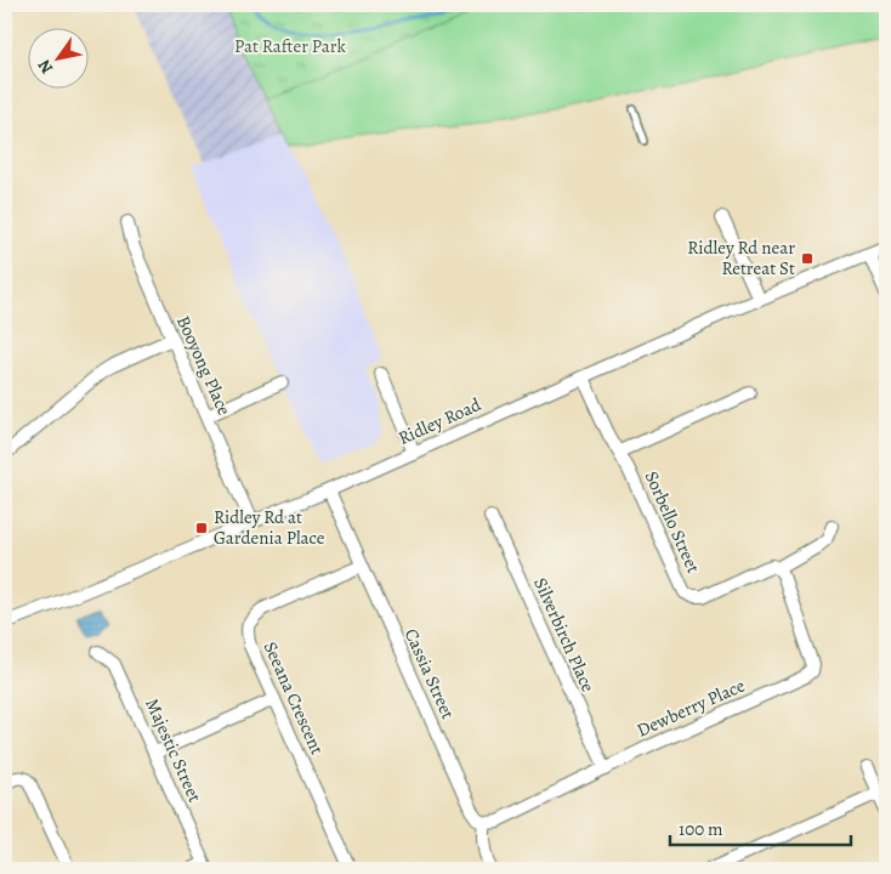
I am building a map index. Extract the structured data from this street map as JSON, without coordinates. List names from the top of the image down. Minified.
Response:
{"streets":{"street":["Booyong Place","Ridley Road","Sorbello Street","Silverbirch Place","Cassia Street","Seeana Crescent","Dewberry Place","Majestic Street"]},"crossings":[["Booyong Place","Ridley Road"],["Ridley Road","Sorbello Street"],["Ridley Road","Cassia Street"],["Sorbello Street","Dewberry Place"],["Silverbirch Place","Dewberry Place"],["Cassia Street","Seeana Crescent"],["Cassia Street","Dewberry Place"]],"parks":["Pat Rafter Park"],"places":{"transit":["Ridley Rd near Retreat St","Ridley Rd at Gardenia Place"]},"scale_bar":"100 m","north":"bottom left"}
